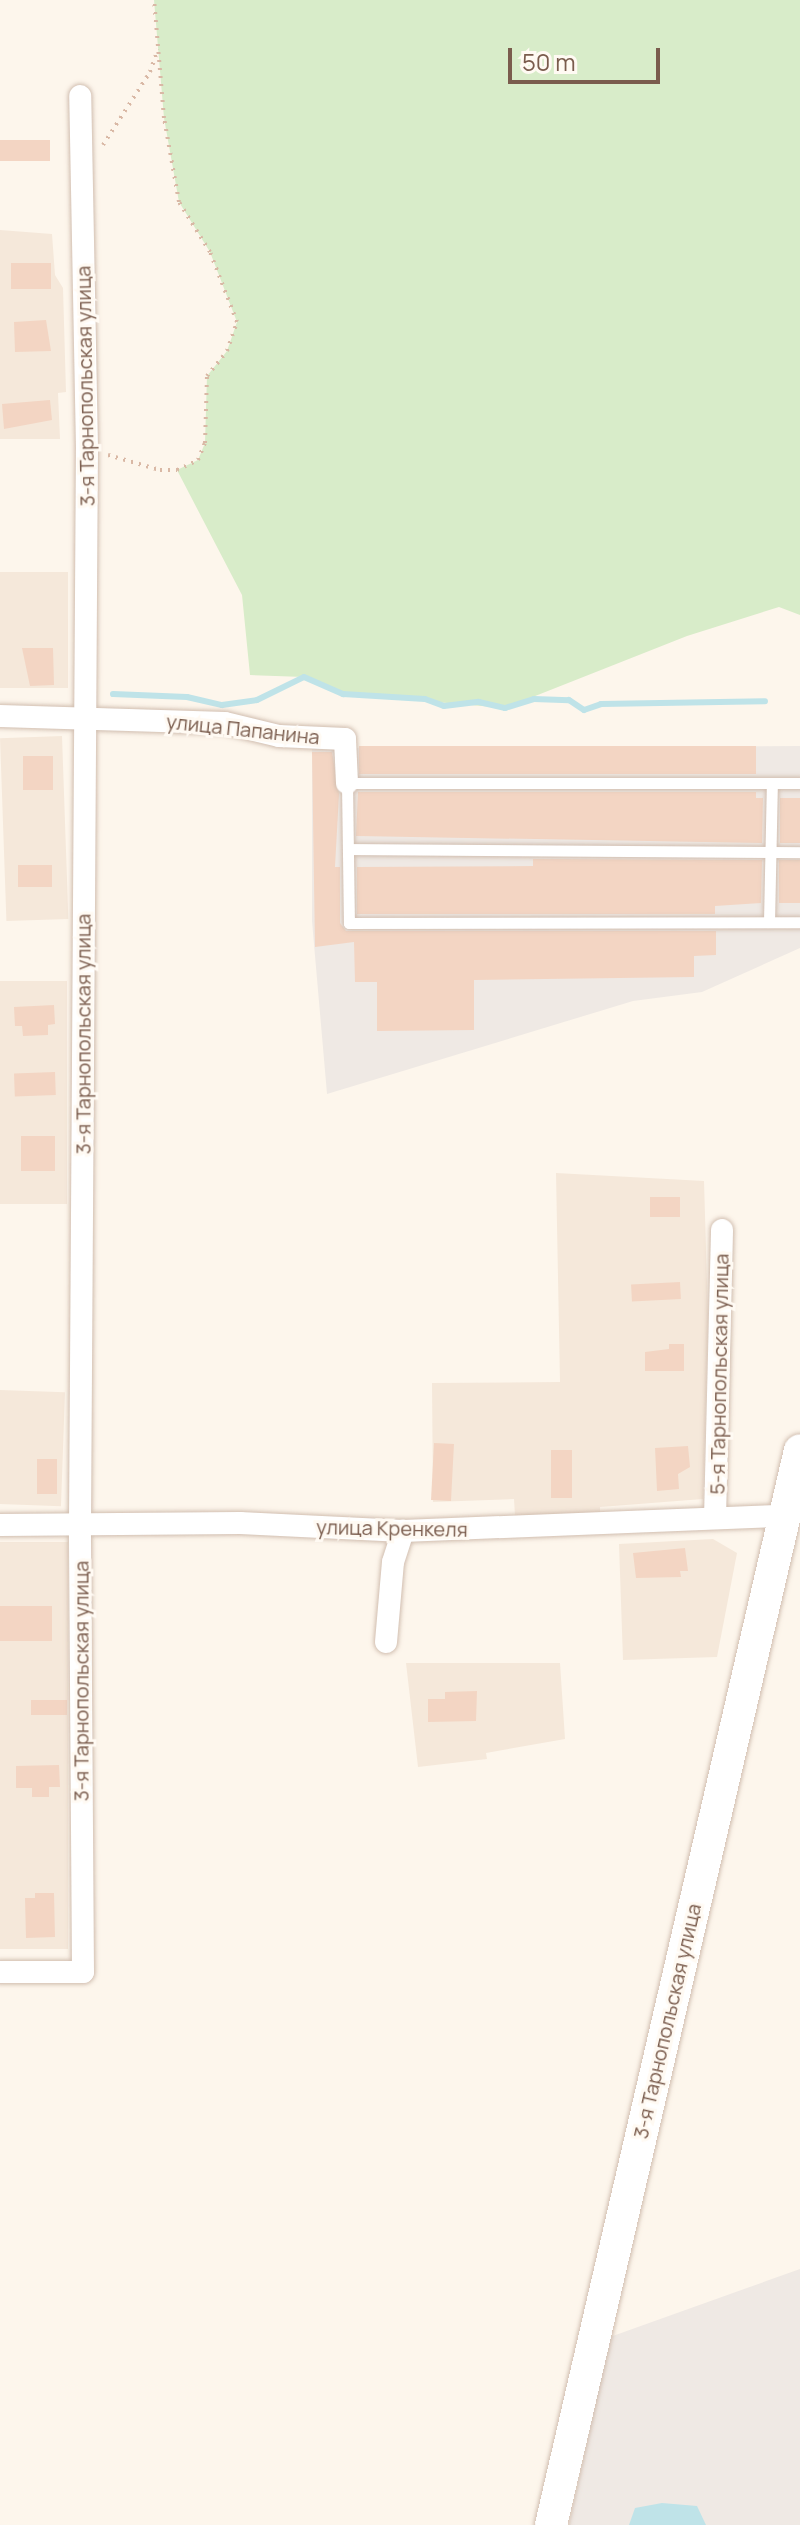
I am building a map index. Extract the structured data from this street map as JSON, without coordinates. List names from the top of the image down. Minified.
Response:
{"streets":{"street":["3-я Тарнопольская улица","улица Папанина","5-я Тарнопольская улица","улица Кренкеля"]},"crossings":[["3-я Тарнопольская улица","улица Папанина"],["3-я Тарнопольская улица","улица Кренкеля"],["5-я Тарнопольская улица","улица Кренкеля"]],"scale_bar":"50 m"}
